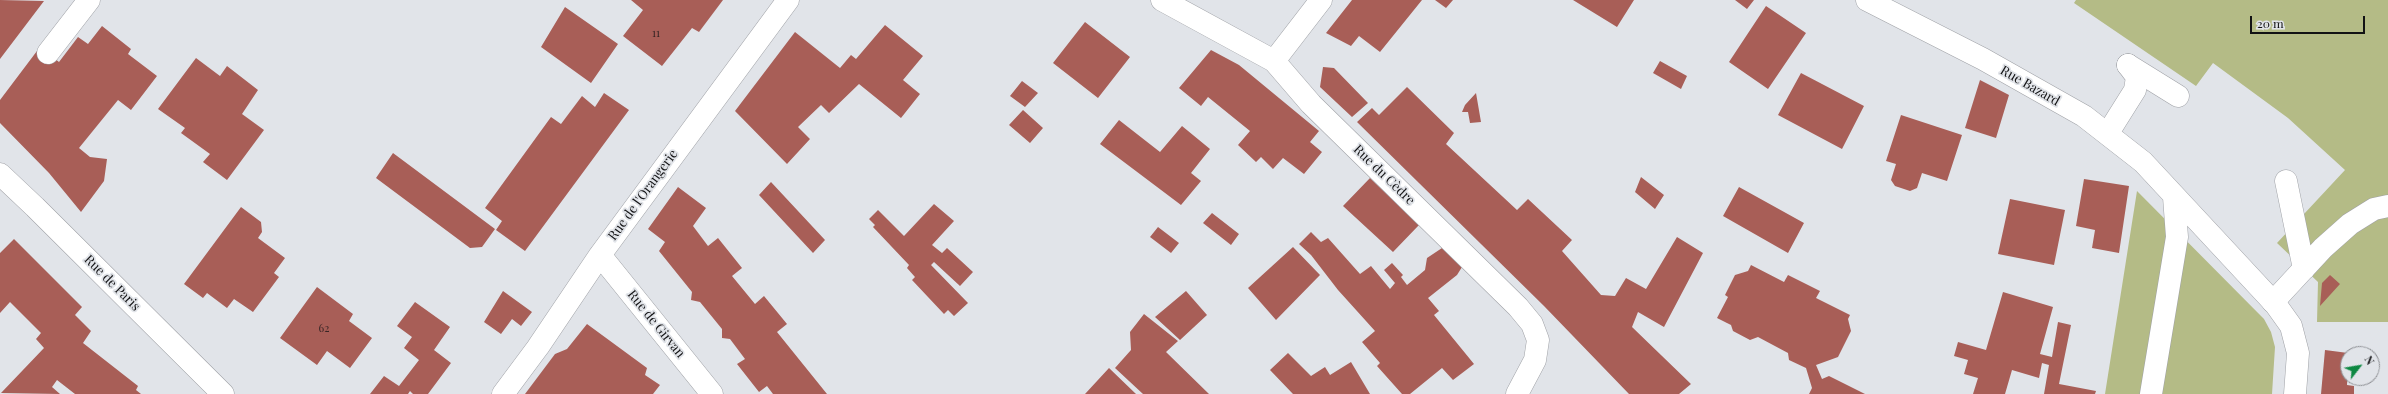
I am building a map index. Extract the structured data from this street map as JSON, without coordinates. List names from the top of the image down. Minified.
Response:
{"streets":{"street":["Rue Bazard","Rue du Cèdre","Rue de l'Orangerie","Rue de Paris","Rue de Girvan"]},"crossings":[["Rue de l'Orangerie","Rue de Girvan"]],"house_numbers":["11","62"],"scale_bar":"20 m","north":"top right"}
